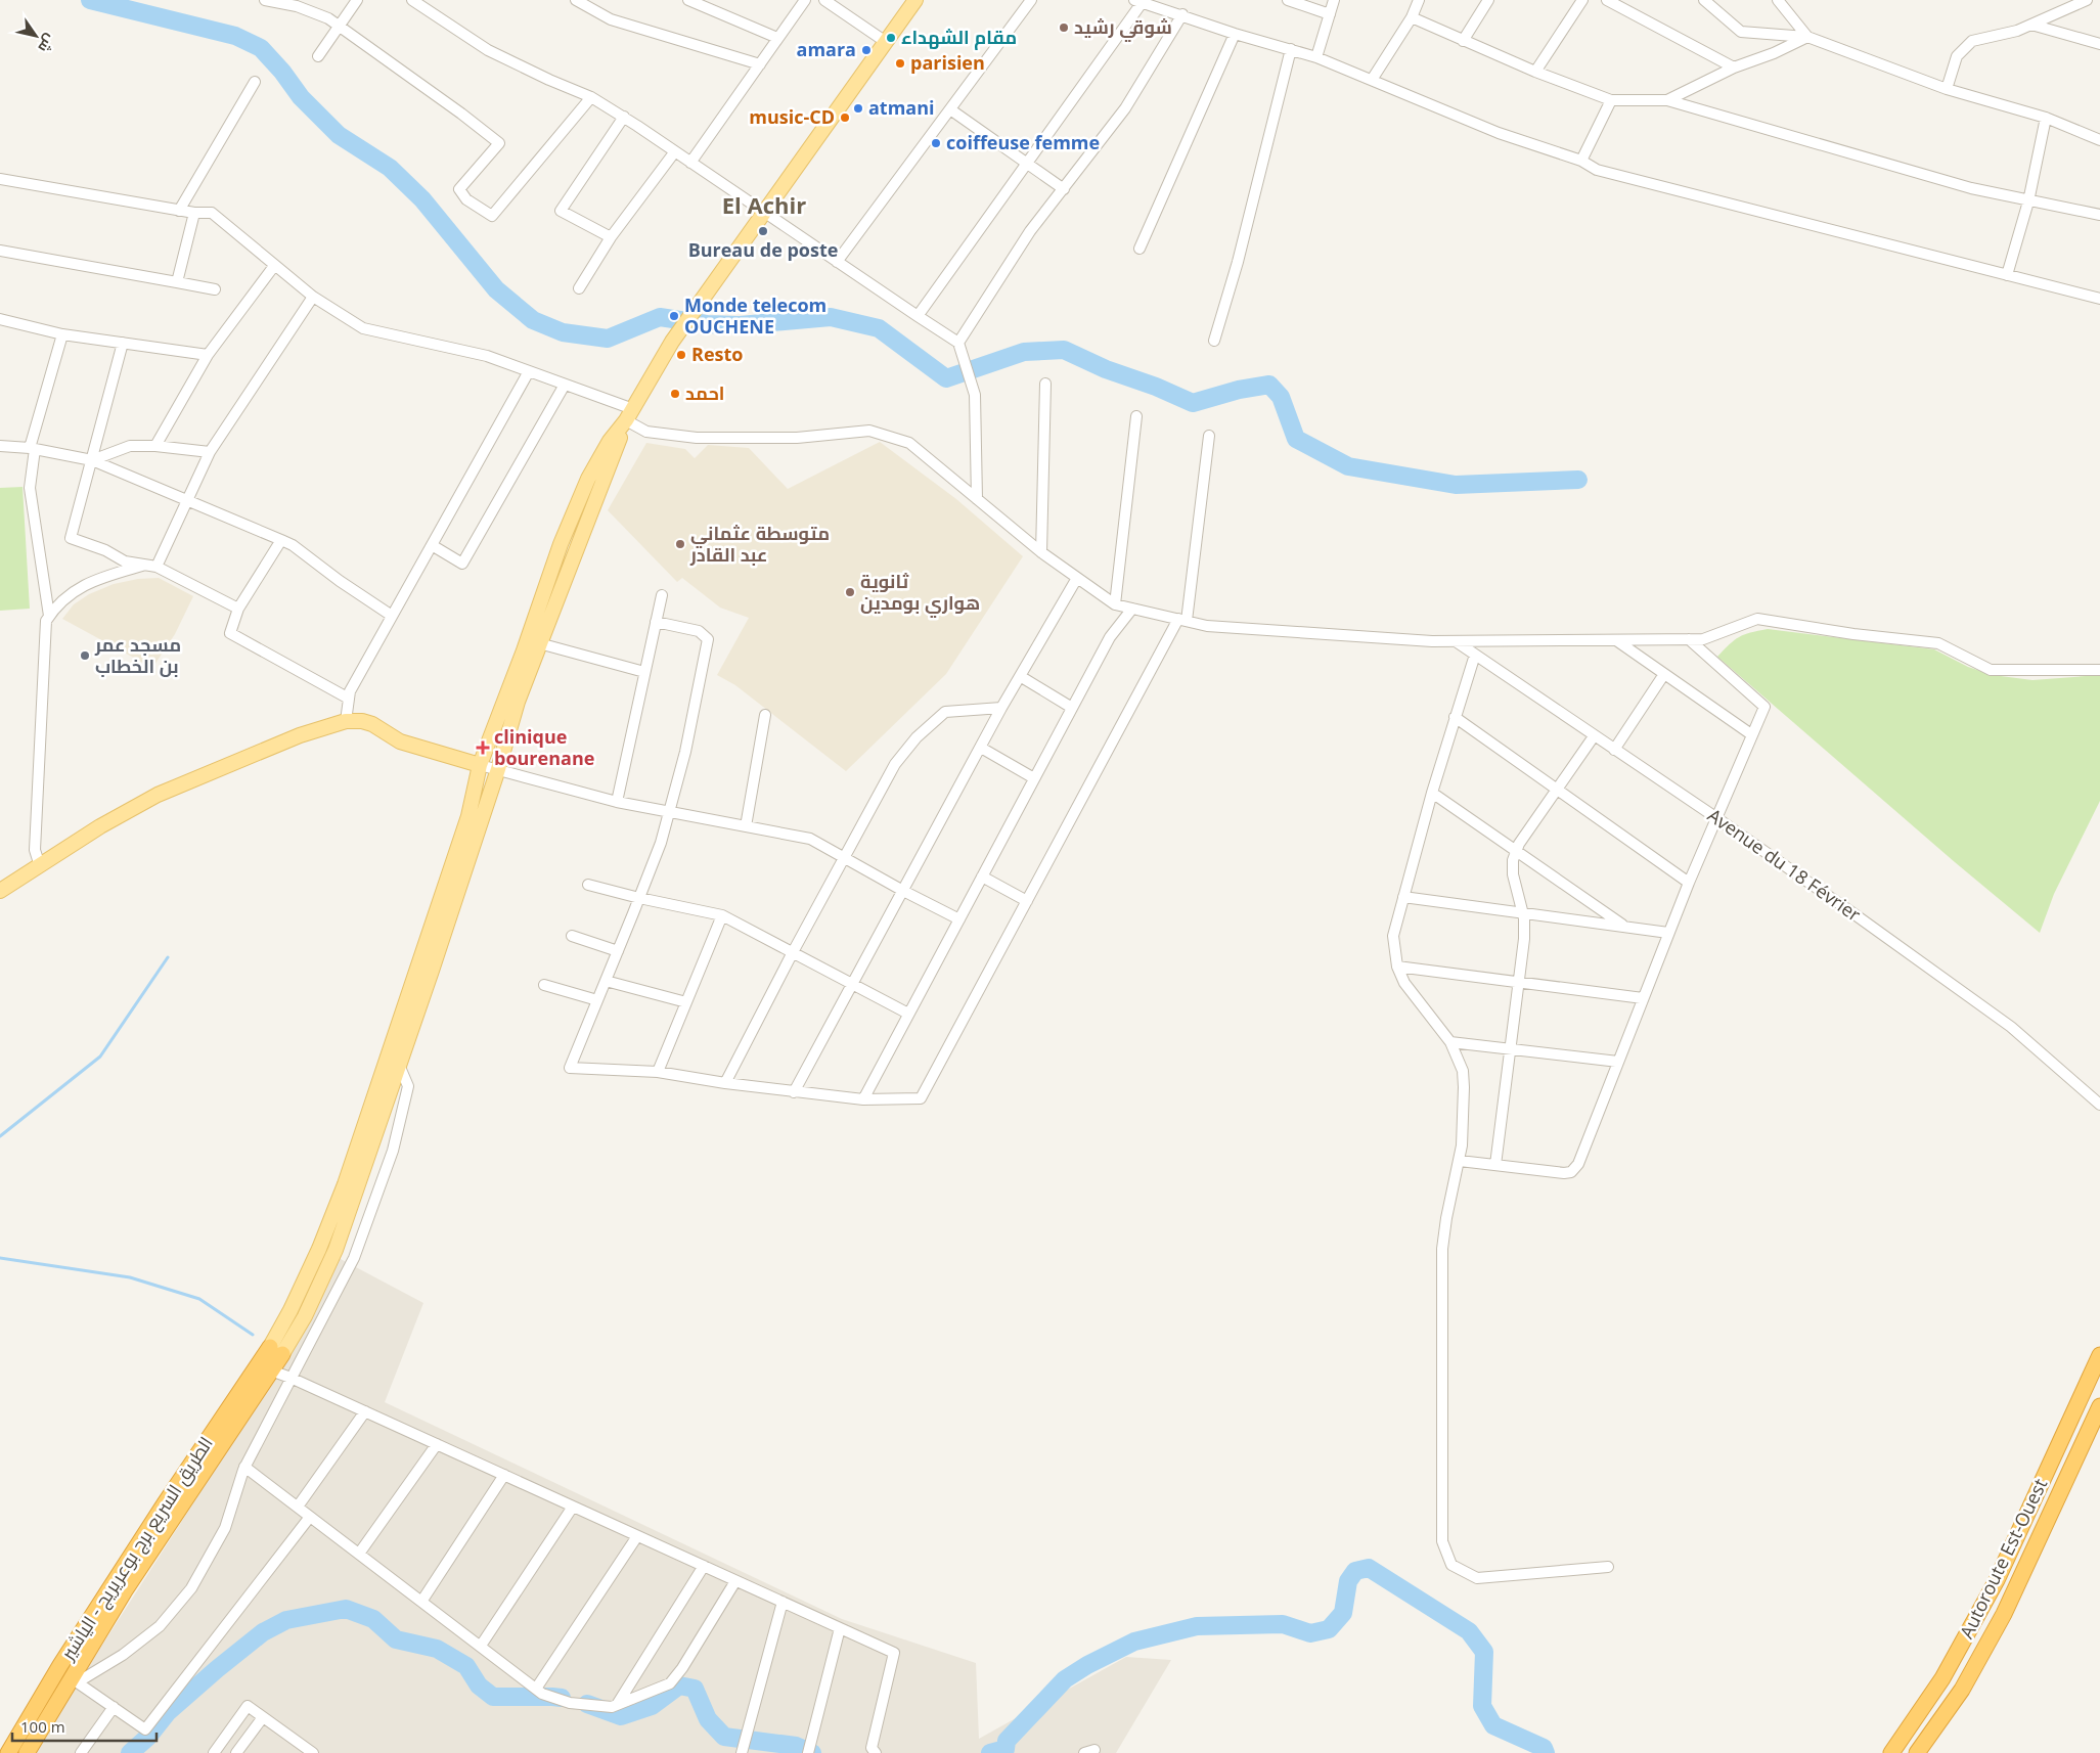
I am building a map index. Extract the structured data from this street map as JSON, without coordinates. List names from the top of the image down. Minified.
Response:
{"streets":{"highway":["الطريق السريع برج بوعريريج - الياشير","Autoroute Est-Ouest"],"street":["Avenue du 18 Février"]},"districts":["El Achir"],"places":{"other":["شوقي رشيد","مقام الشهداء","amara","parisien","atmani","music-CD","coiffeuse femme","Bureau de poste","Monde telecom OUCHENE","Resto","احمد","متوسطة عثماني عبد القادر","ثانوية هواري بومدين","مسجد عمر بن الخطاب"],"health":["clinique bourenane"]},"scale_bar":"100 m","north":"bottom right"}
